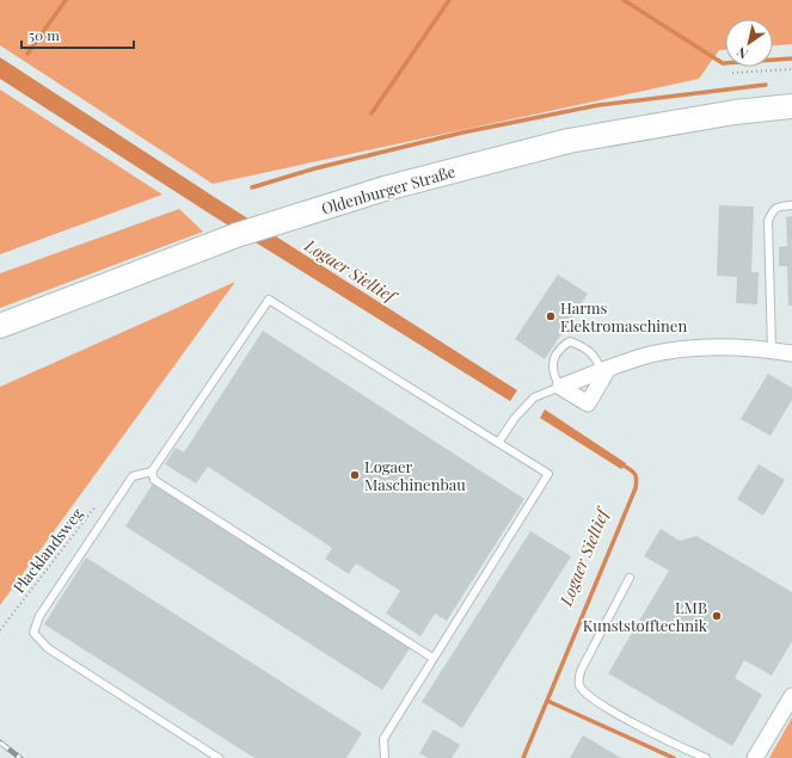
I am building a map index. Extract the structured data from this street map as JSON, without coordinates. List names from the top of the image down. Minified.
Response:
{"streets":{"main road":["Oldenburger Straße"],"path":["Placklandsweg"]},"water":["Logaer Sieltief"],"places":["Harms Elektromaschinen","Logaer Maschinenbau","LMB Kunststofftechnik"],"scale_bar":"50 m","north":"bottom left"}
